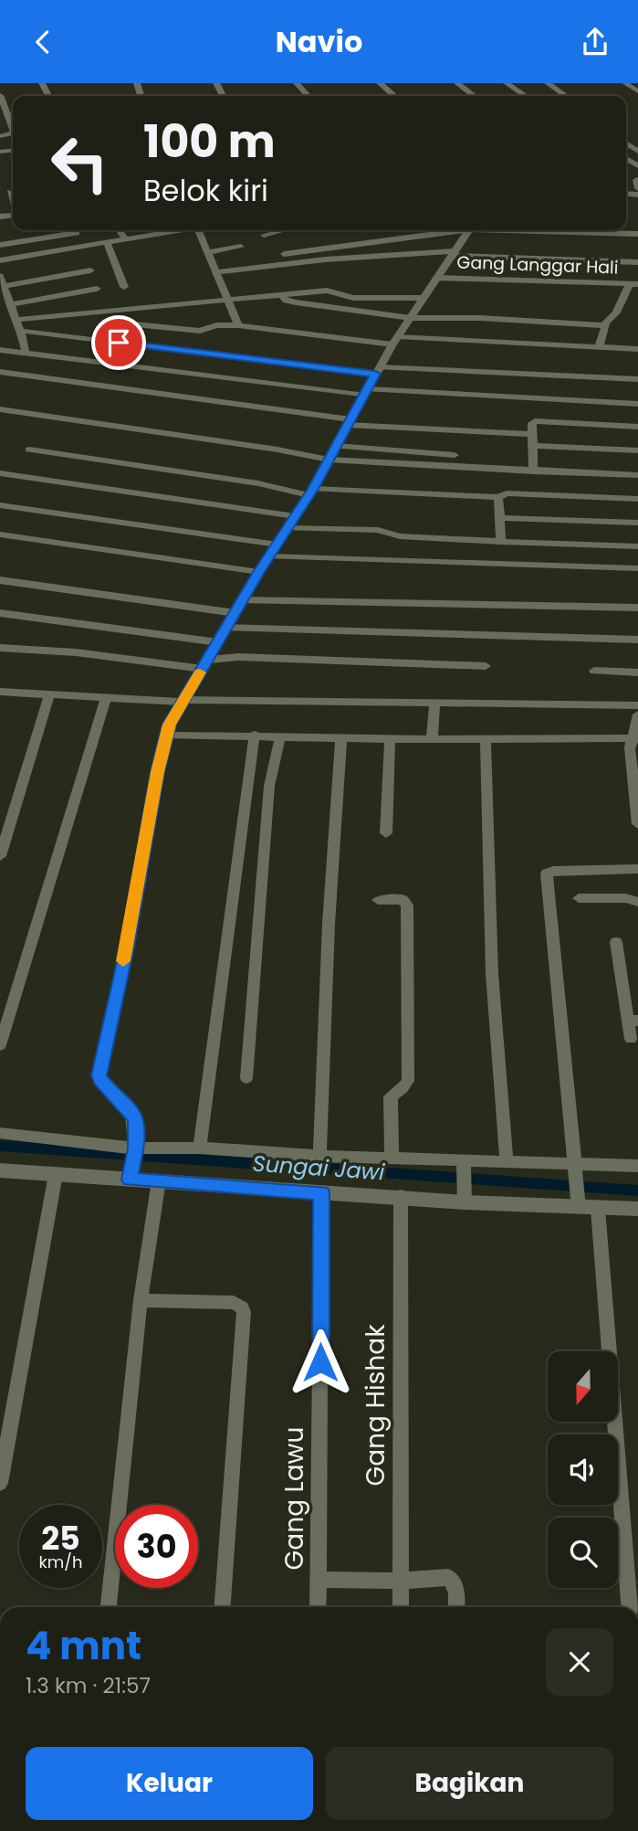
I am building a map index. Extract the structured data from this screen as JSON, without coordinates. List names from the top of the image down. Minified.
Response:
{"streets":{"street":["Gang Langgar Hali","Gang Hishak","Gang Lawu"]},"water":["Sungai Jawi"],"north":"bottom","page":{"header":"Navio","turn":["100 m","Belok kiri"],"speed":"25 km/h","limit":"30","heading":["4 mnt","1.3 km · 21:57"],"buttons":["Keluar","Bagikan"]}}
